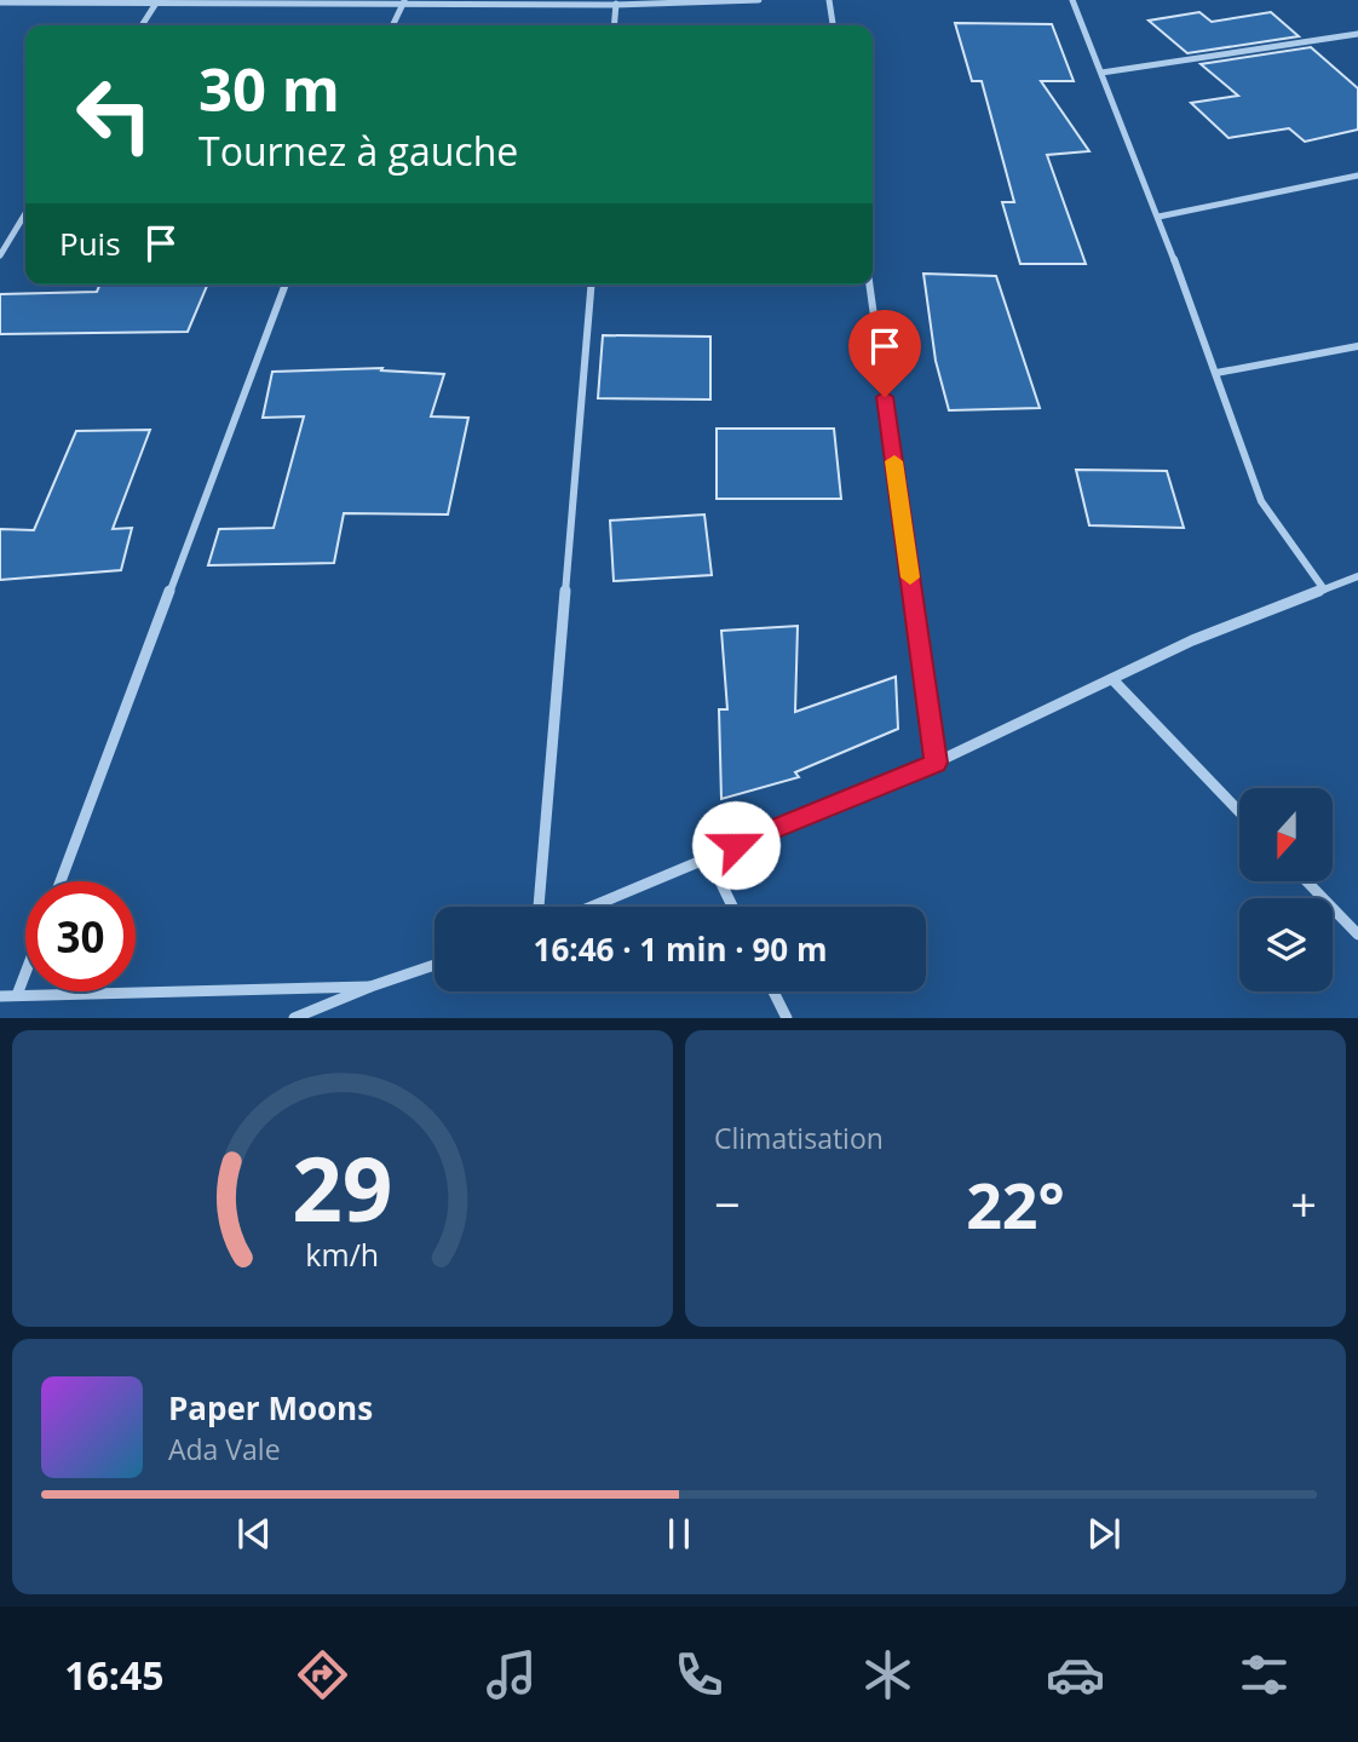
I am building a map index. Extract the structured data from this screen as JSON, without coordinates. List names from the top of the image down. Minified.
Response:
{"north":"bottom","page":{"turn":["30 m","Tournez à gauche"],"then":"Puis","limit":"30","trip":"16:46 · 1 min · 90 m","tile":"Climatisation","heat":["−","22°","+"],"song":["Paper Moons","Ada Vale"],"tabs":"16:45","gauge":["29","km/h"]}}
